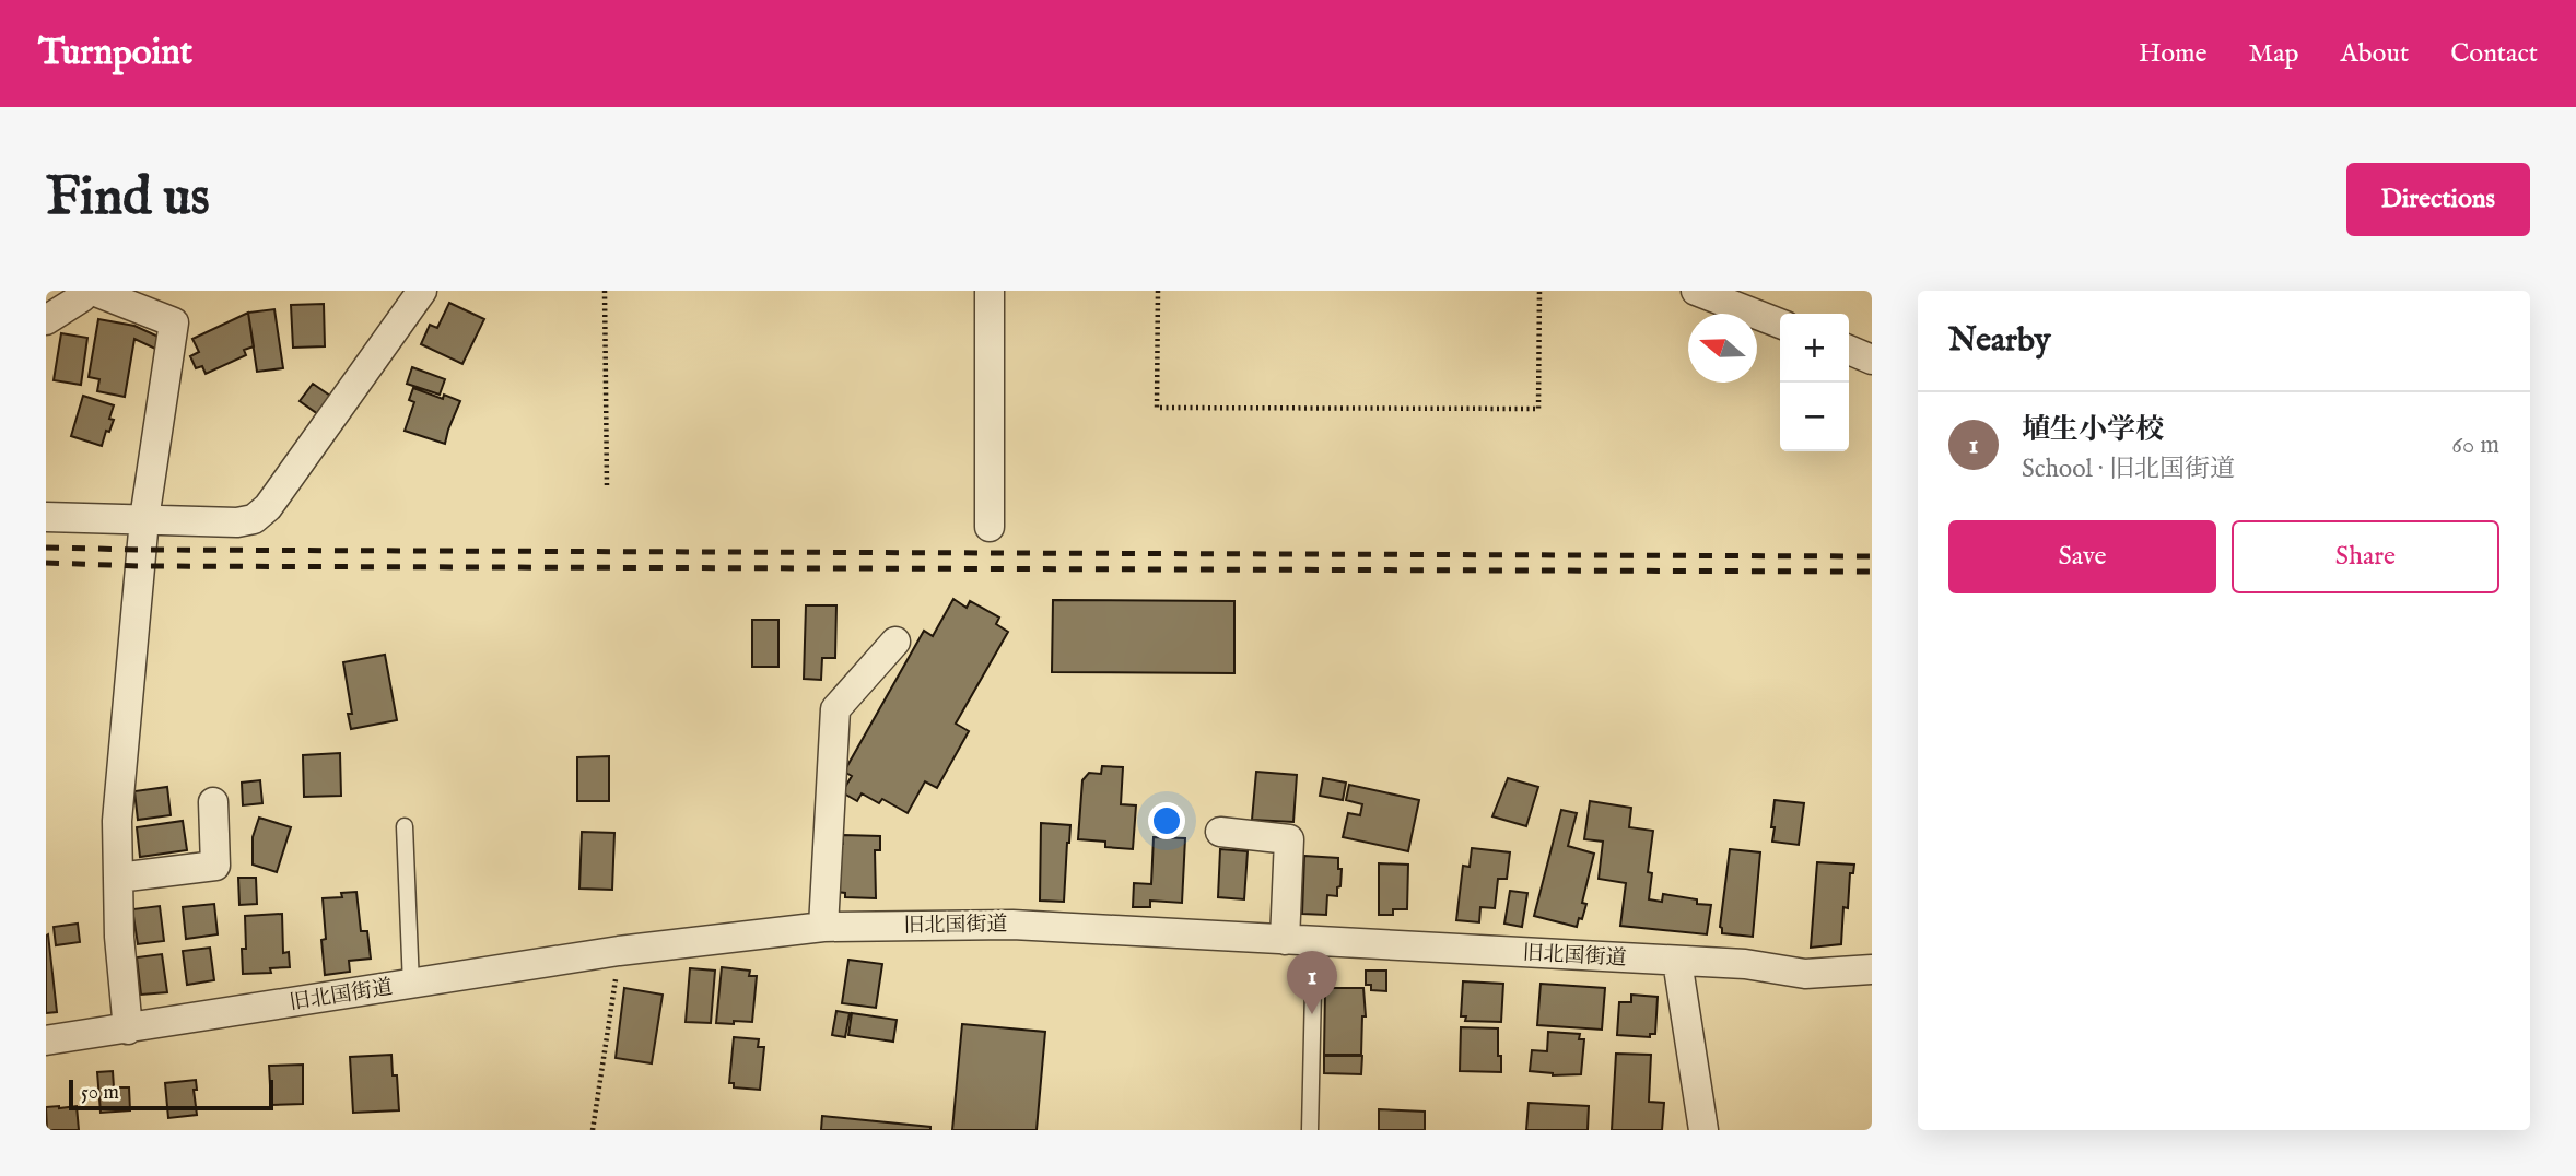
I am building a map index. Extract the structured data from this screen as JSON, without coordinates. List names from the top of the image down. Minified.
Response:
{"streets":{"street":["旧北国街道"]},"scale_bar":"50 m","north":"left","page":{"header":"Turnpoint","nav":["Home","Map","About","Contact"],"buttons":["Directions",["Save","Share"]],"title":"Find us","heading":"Nearby","map_buttons":["+","−"],"list":[{"mark":"1","name":"埴生小学校","note":"School · 旧北国街道","value":"60 m"}],"pins":"1","scale":"50 m"}}
